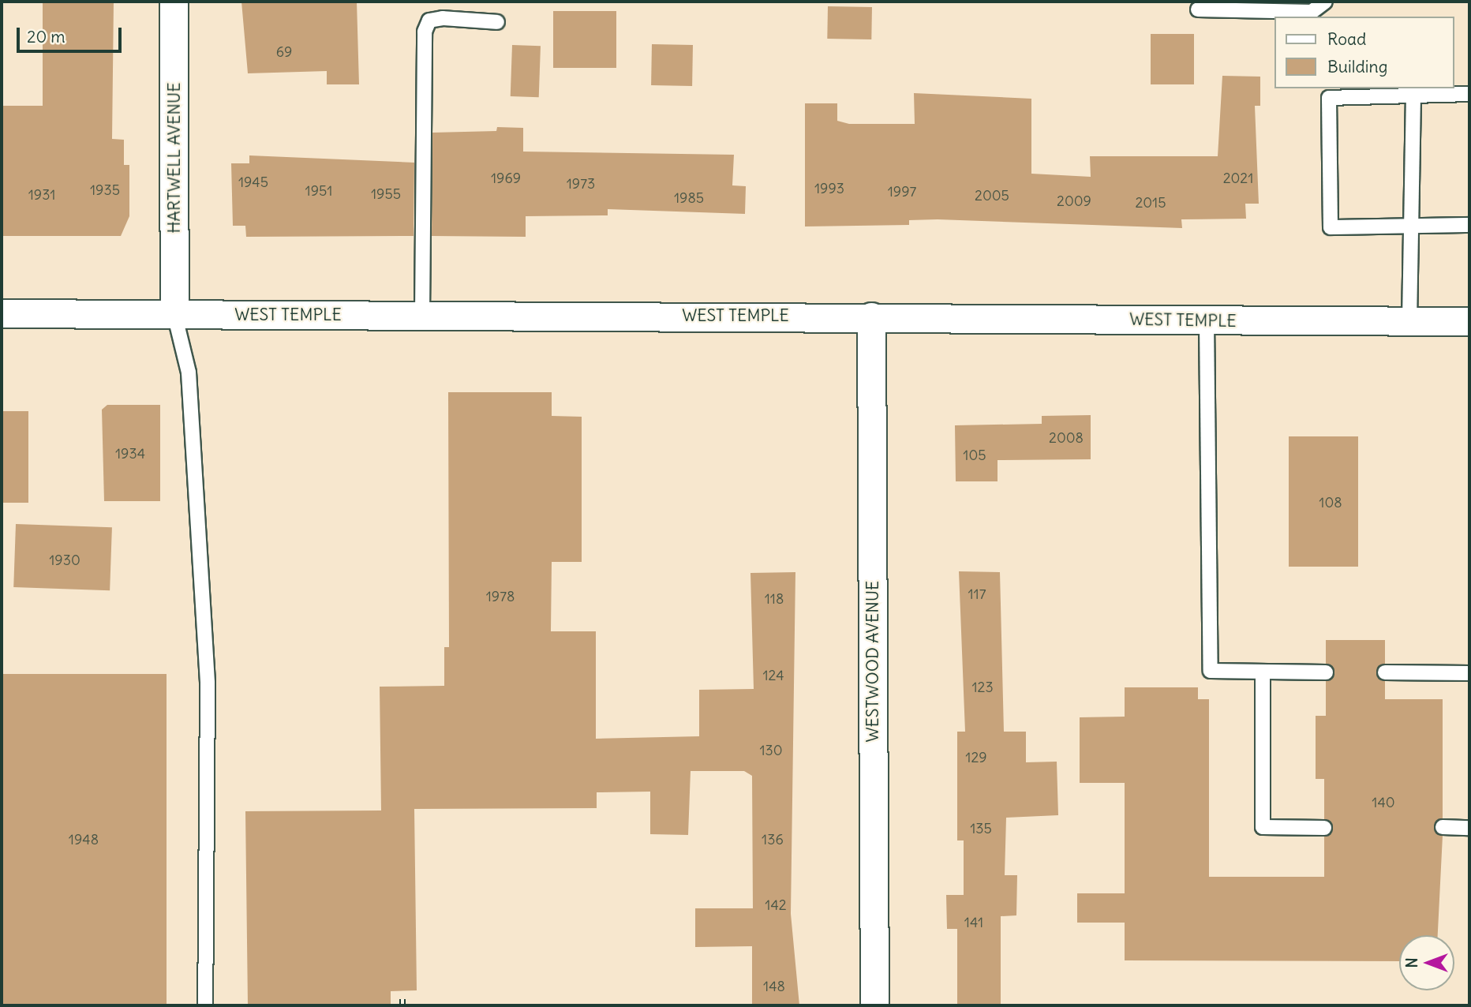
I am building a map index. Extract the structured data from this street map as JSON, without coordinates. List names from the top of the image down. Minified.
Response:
{"streets":{"street":["HARTWELL AVENUE","WEST TEMPLE","WESTWOOD AVENUE"]},"crossings":[["HARTWELL AVENUE","WEST TEMPLE"],["WEST TEMPLE","WESTWOOD AVENUE"]],"house_numbers":["69","1969","2021","1945","1973","1993","1935","1951","1997","1955","1931","2005","1985","2009","2015","2008","1934","105","108","1930","117","1978","118","124","123","130","129","140","135","1948","136","142","141","148"],"legend":["Road","Building"],"scale_bar":"20 m","north":"left"}
